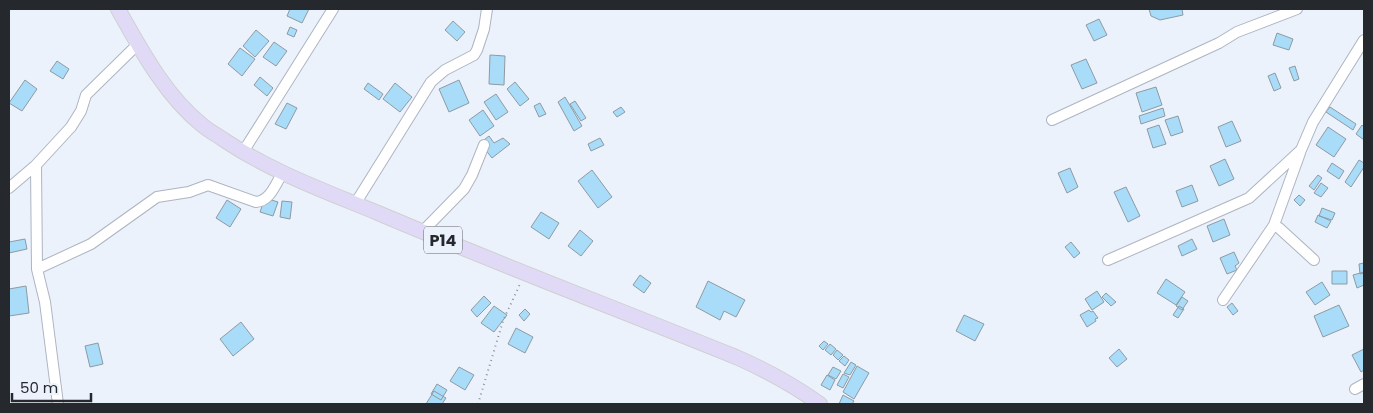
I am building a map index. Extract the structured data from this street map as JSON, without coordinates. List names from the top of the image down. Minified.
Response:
{"streets":{"main road":["P14"]},"scale_bar":"50 m"}
